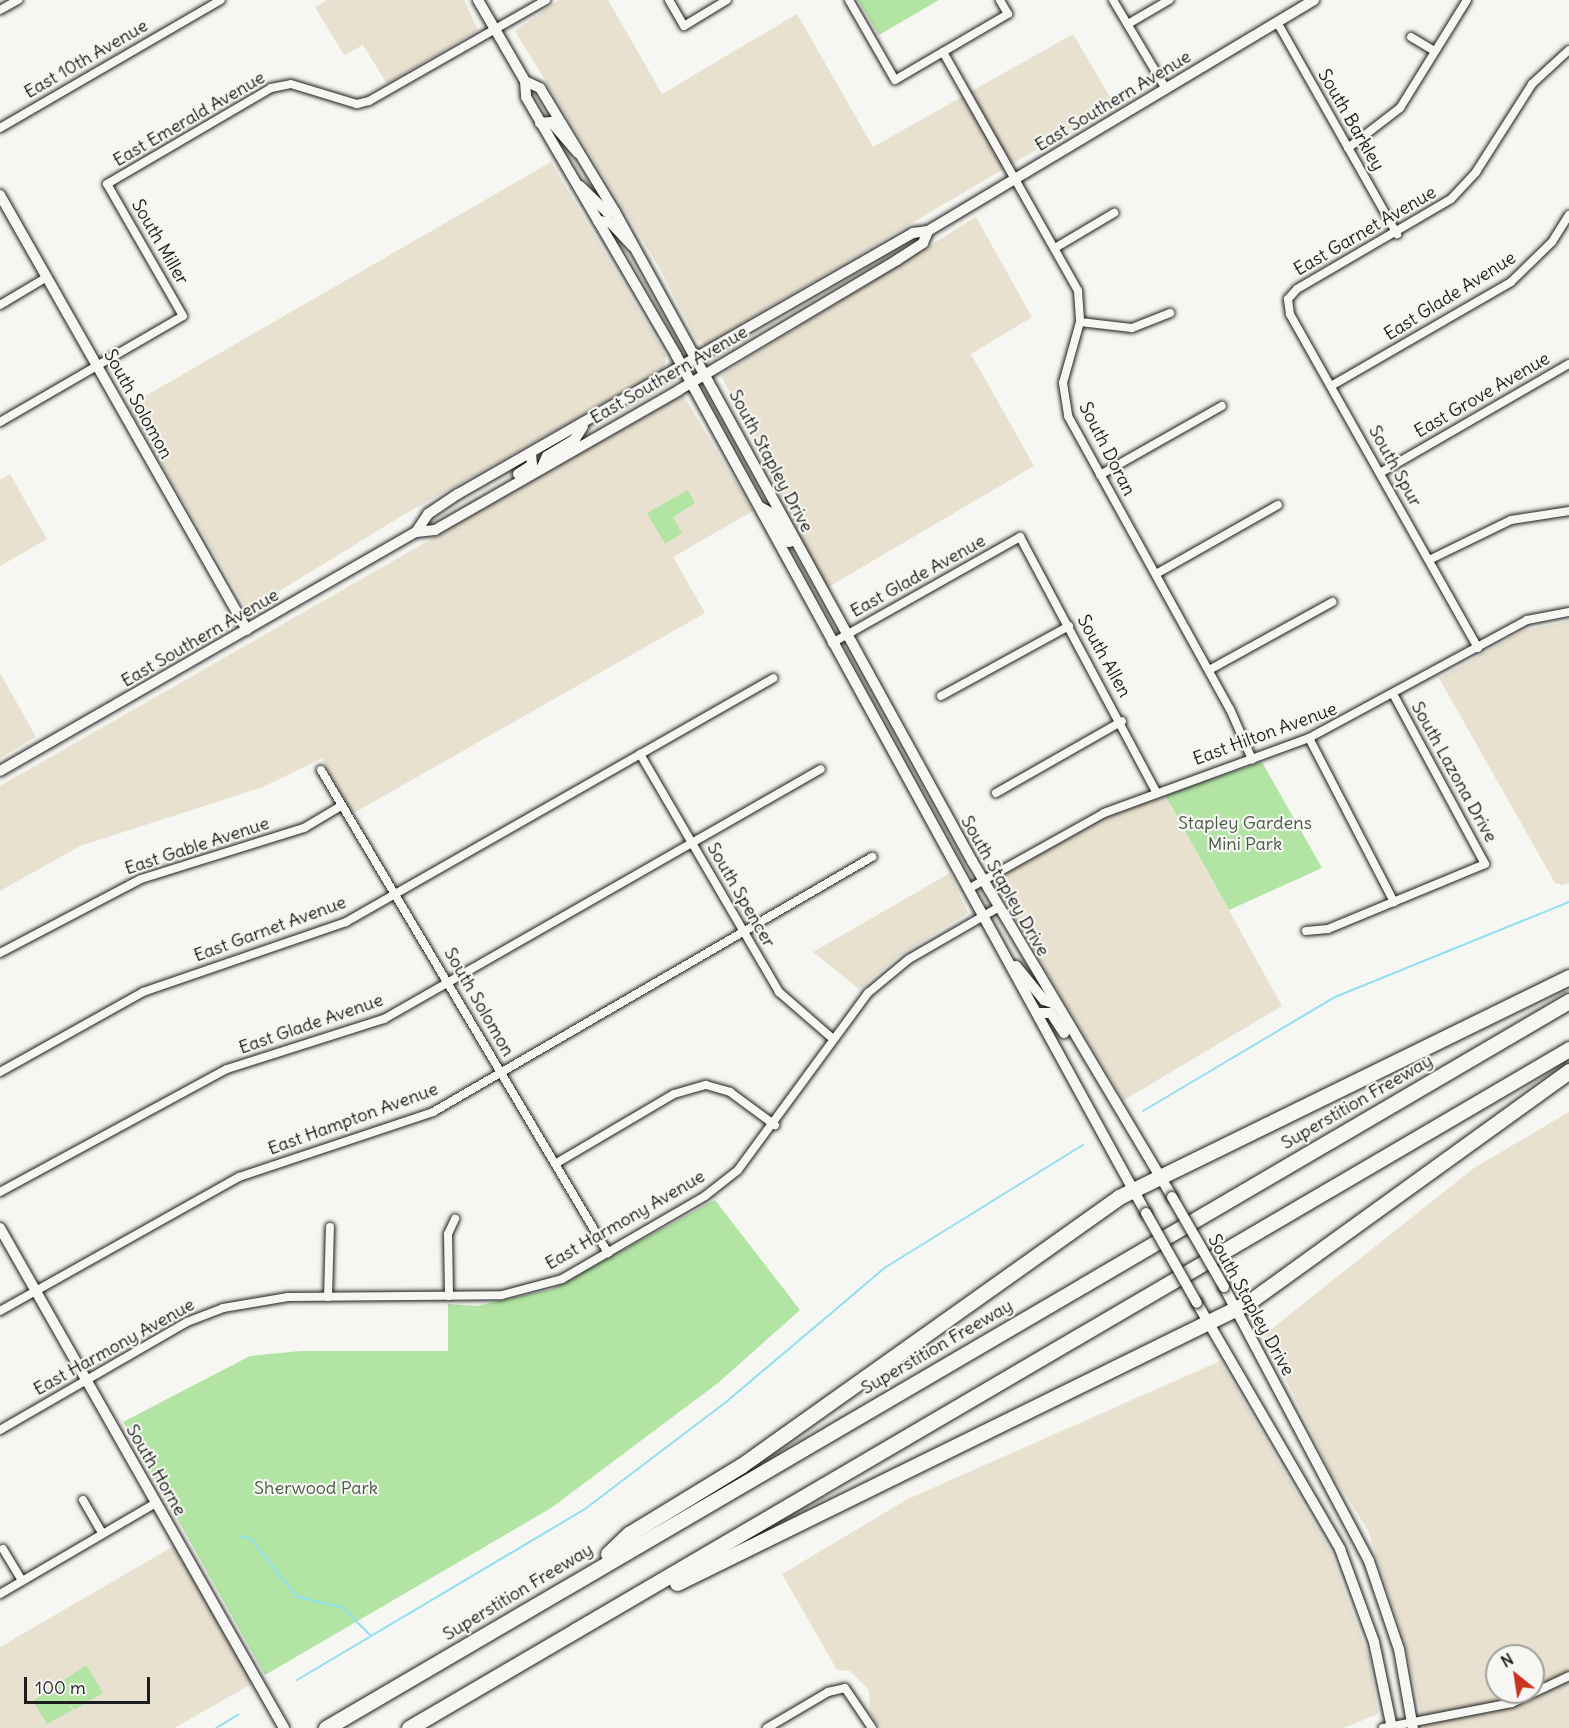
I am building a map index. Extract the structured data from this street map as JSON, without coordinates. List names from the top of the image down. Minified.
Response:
{"streets":{"highway":["Superstition Freeway"],"main road":["East Southern Avenue","South Solomon","South Stapley Drive","South Horne"],"street":["East 10th Avenue","East Emerald Avenue","South Barkley","East Garnet Avenue","South Miller","East Glade Avenue","East Grove Avenue","South Doran","South Spur","South Allen","East Hilton Avenue","South Lazona Drive","East Gable Avenue","South Spencer","East Hampton Avenue","East Harmony Avenue"]},"crossings":[["East Southern Avenue","South Barkley"],["East Southern Avenue","South Solomon"],["East Southern Avenue","South Doran"],["East Southern Avenue","South Stapley Drive"],["East Emerald Avenue","South Miller"],["East Emerald Avenue","South Stapley Drive"],["South Barkley","East Garnet Avenue"],["East Garnet Avenue","South Solomon"],["East Garnet Avenue","South Spur"],["East Garnet Avenue","South Spencer"],["South Miller","South Solomon"],["East Glade Avenue","South Solomon"],["East Glade Avenue","South Stapley Drive"],["East Glade Avenue","South Spur"],["East Glade Avenue","South Allen"],["East Glade Avenue","South Spencer"],["East Grove Avenue","South Spur"],["South Solomon","East Gable Avenue"],["South Solomon","East Hampton Avenue"],["South Solomon","East Harmony Avenue"],["South Doran","East Hilton Avenue"],["South Stapley Drive","East Hilton Avenue"],["South Stapley Drive","East Harmony Avenue"],["South Spur","East Hilton Avenue"],["South Allen","East Hilton Avenue"],["East Hilton Avenue","South Lazona Drive"],["South Spencer","East Hampton Avenue"],["South Spencer","East Harmony Avenue"],["East Hampton Avenue","South Horne"],["East Harmony Avenue","South Horne"]],"parks":["Stapley Gardens Mini Park","Sherwood Park"],"scale_bar":"100 m","north":"top left"}
